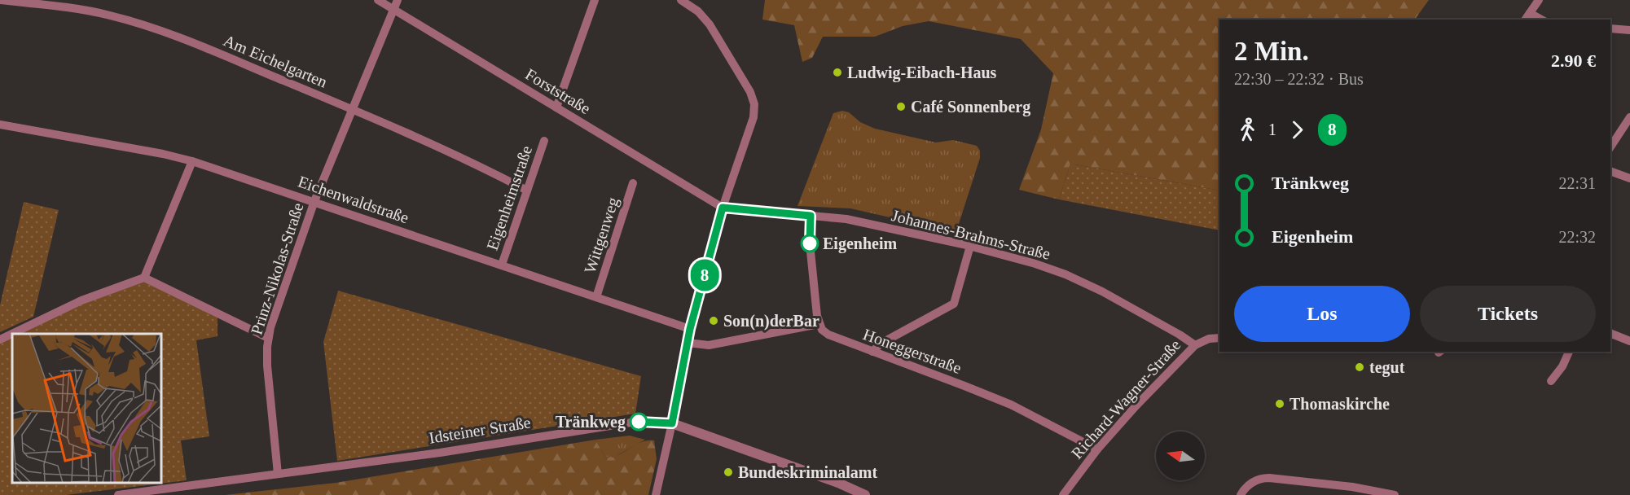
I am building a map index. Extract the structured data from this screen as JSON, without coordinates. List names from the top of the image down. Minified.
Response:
{"streets":{"street":["Am Eichelgarten","Forststraße","Eigenheimstraße","Eichenwaldstraße","Johannes-Brahms-Straße","Wittgenweg","Prinz-Nikolas-Straße","Honeggerstraße","Richard-Wagner-Straße","Idsteiner Straße"]},"crossings":[["Am Eichelgarten","Eigenheimstraße"],["Am Eichelgarten","Prinz-Nikolas-Straße"],["Forststraße","Johannes-Brahms-Straße"],["Forststraße","Prinz-Nikolas-Straße"],["Eigenheimstraße","Eichenwaldstraße"],["Eichenwaldstraße","Wittgenweg"],["Eichenwaldstraße","Prinz-Nikolas-Straße"],["Johannes-Brahms-Straße","Richard-Wagner-Straße"],["Prinz-Nikolas-Straße","Idsteiner Straße"],["Honeggerstraße","Richard-Wagner-Straße"]],"places":["Ludwig-Eibach-Haus","Café Sonnenberg","Eigenheim","Son(n)derBar","tegut","Thomaskirche","Tränkweg","Bundeskriminalamt"],"lines":["bus line 8"],"north":"left","page":{"on_map":"8","heading":["2 Min.","22:30 – 22:32 · Bus","2.90 €"],"legs":["1","8"],"list":[{"name":"Tränkweg","value":"22:31"},{"name":"Eigenheim","value":"22:32"}],"buttons":["Los","Tickets"]}}
